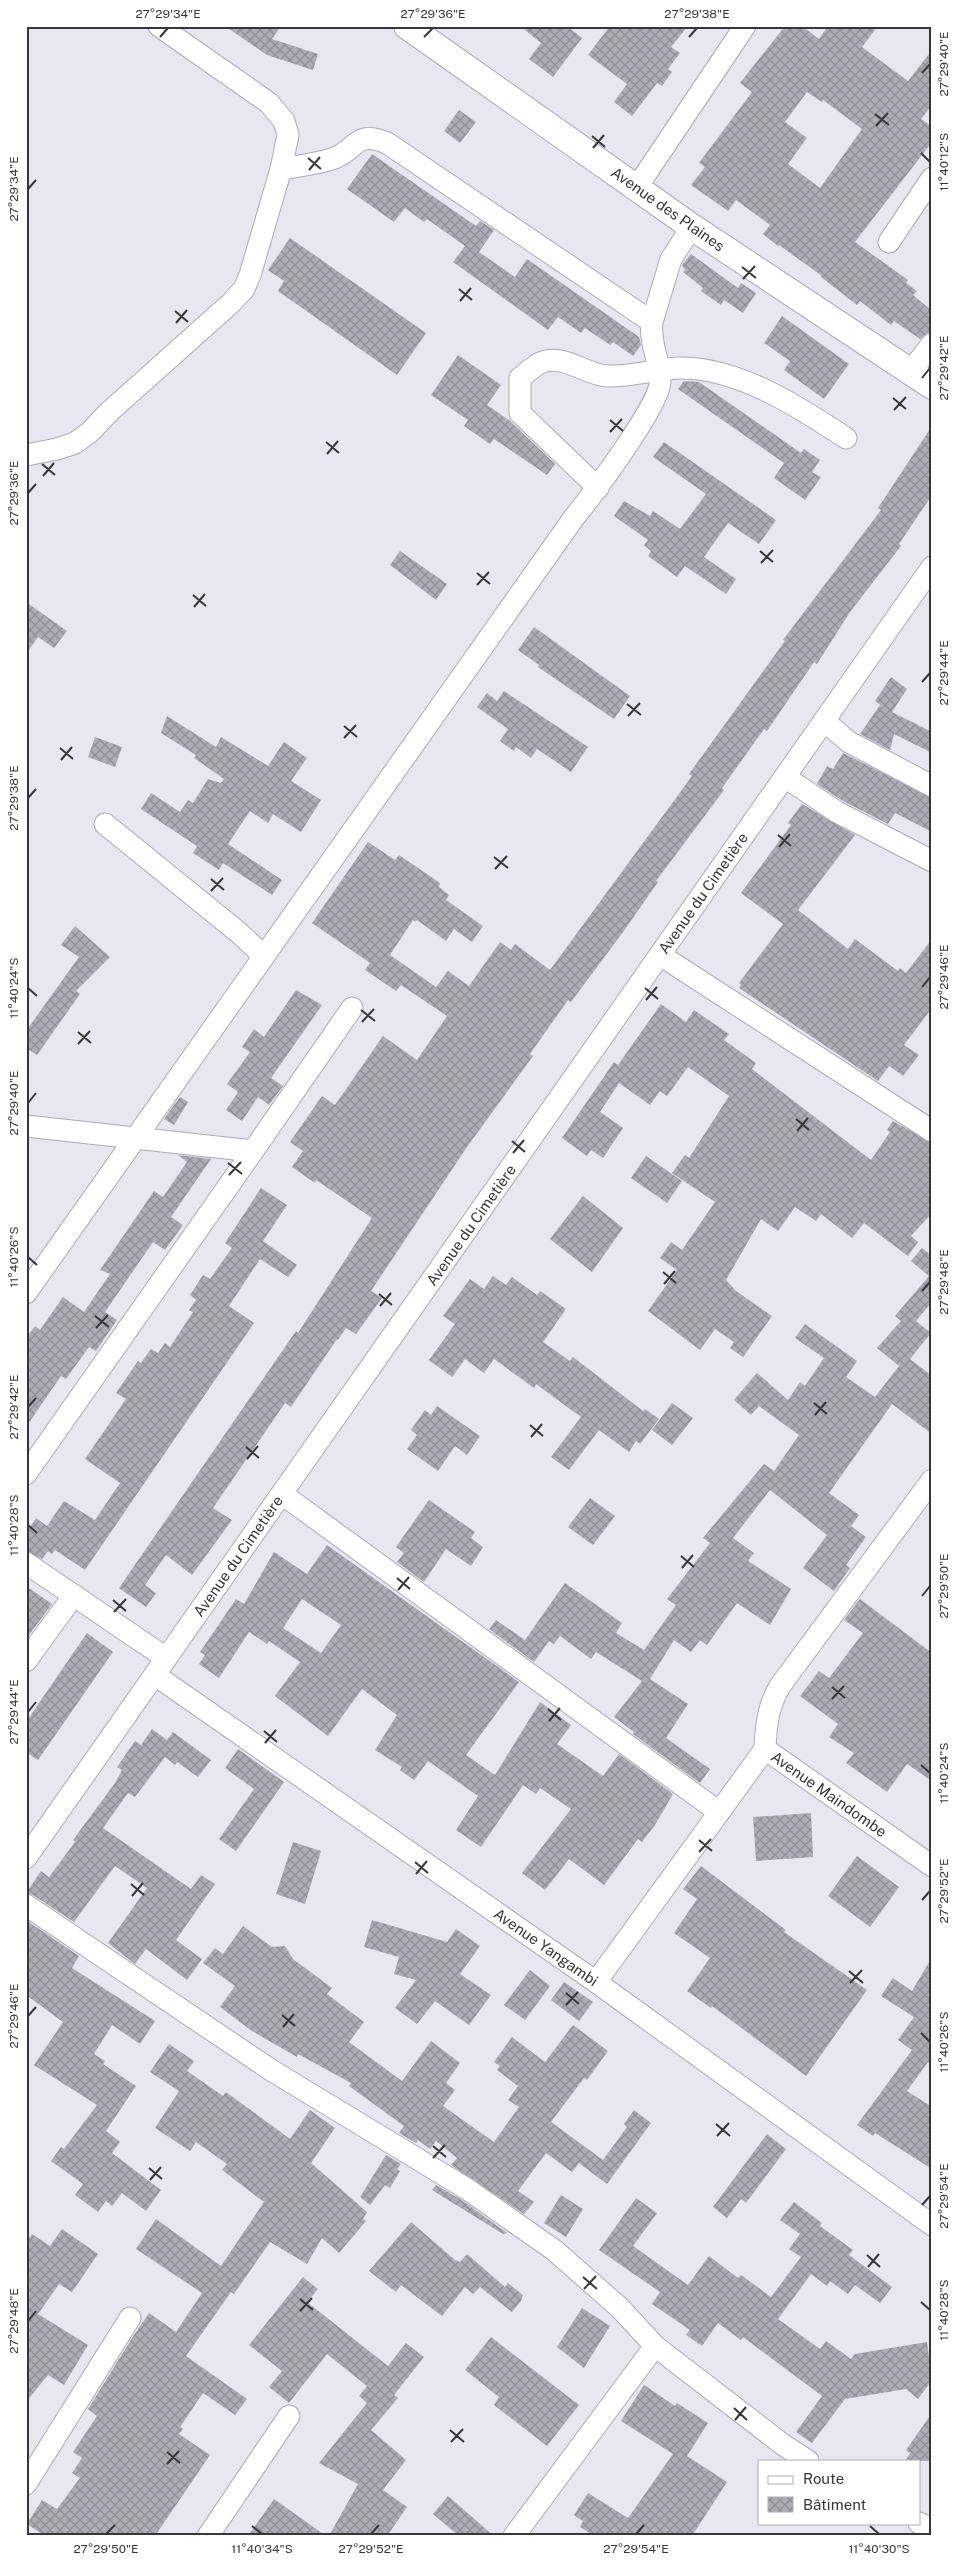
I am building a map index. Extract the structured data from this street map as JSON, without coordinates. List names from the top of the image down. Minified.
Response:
{"streets":{"street":["Avenue des Plaines","Avenue du Cimetière","Avenue Maindombe","Avenue Yangambi"]},"crossings":[["Avenue du Cimetière","Avenue Yangambi"],["Avenue Maindombe","Avenue Yangambi"]],"legend":["Route","Bâtiment"],"coordinates":["27°29'34\"E","27°29'36\"E","27°29'38\"E","27°29'40\"E","11°40'12\"S","27°29'42\"E","27°29'44\"E","27°29'46\"E","11°40'24\"S","11°40'26\"S","27°29'48\"E","11°40'28\"S","27°29'50\"E","27°29'52\"E","27°29'54\"E","11°40'34\"S","11°40'30\"S"]}
